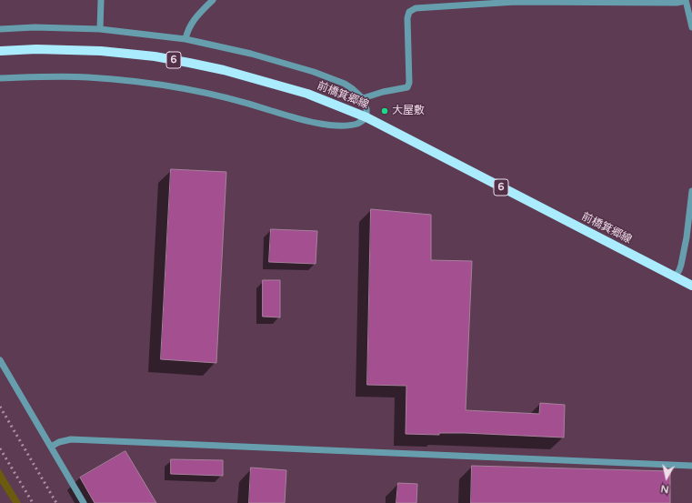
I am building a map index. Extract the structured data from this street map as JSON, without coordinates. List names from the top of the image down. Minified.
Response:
{"streets":{"main road":["6","前橋箕郷線"]},"places":["大屋敷"],"north":"bottom"}
